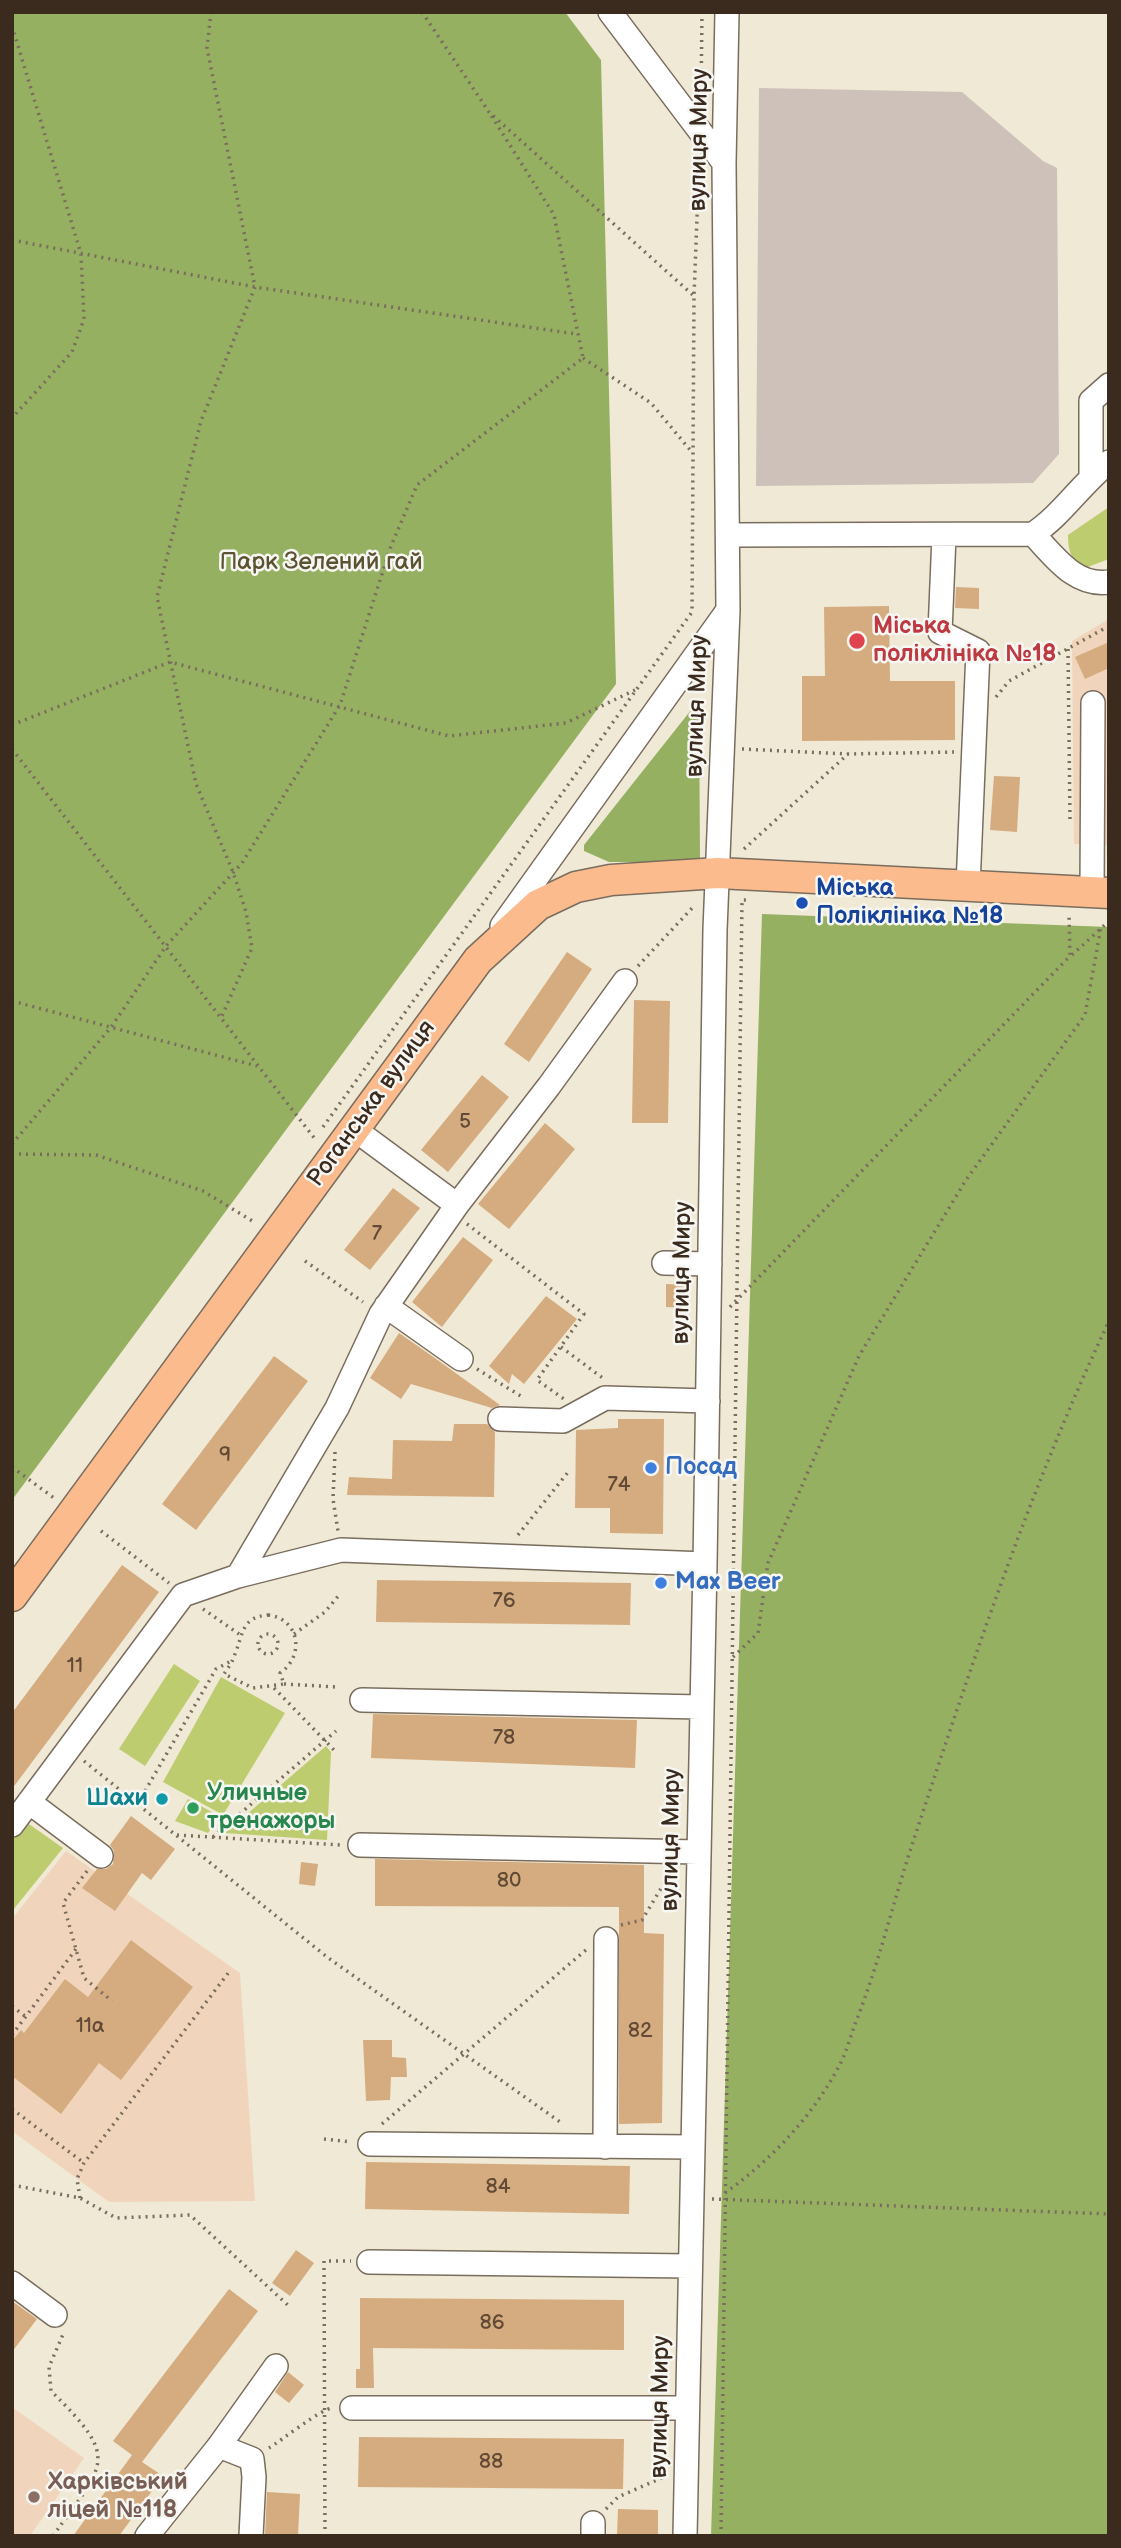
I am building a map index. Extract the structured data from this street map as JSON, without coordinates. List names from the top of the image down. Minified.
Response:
{"streets":{"main road":["Роганська вулиця"],"street":["вулиця Миру"]},"crossings":[["вулиця Миру","Роганська вулиця"]],"parks":["Парк Зелений гай"],"places":["Міська поліклініка №18","Міська Поліклініка №18","Посад","Max Beer","Шахи","Уличные тренажоры","Харківський ліцей №118"],"house_numbers":["5","7","9","74","76","11","78","80","11а","82","84","86","88"]}
